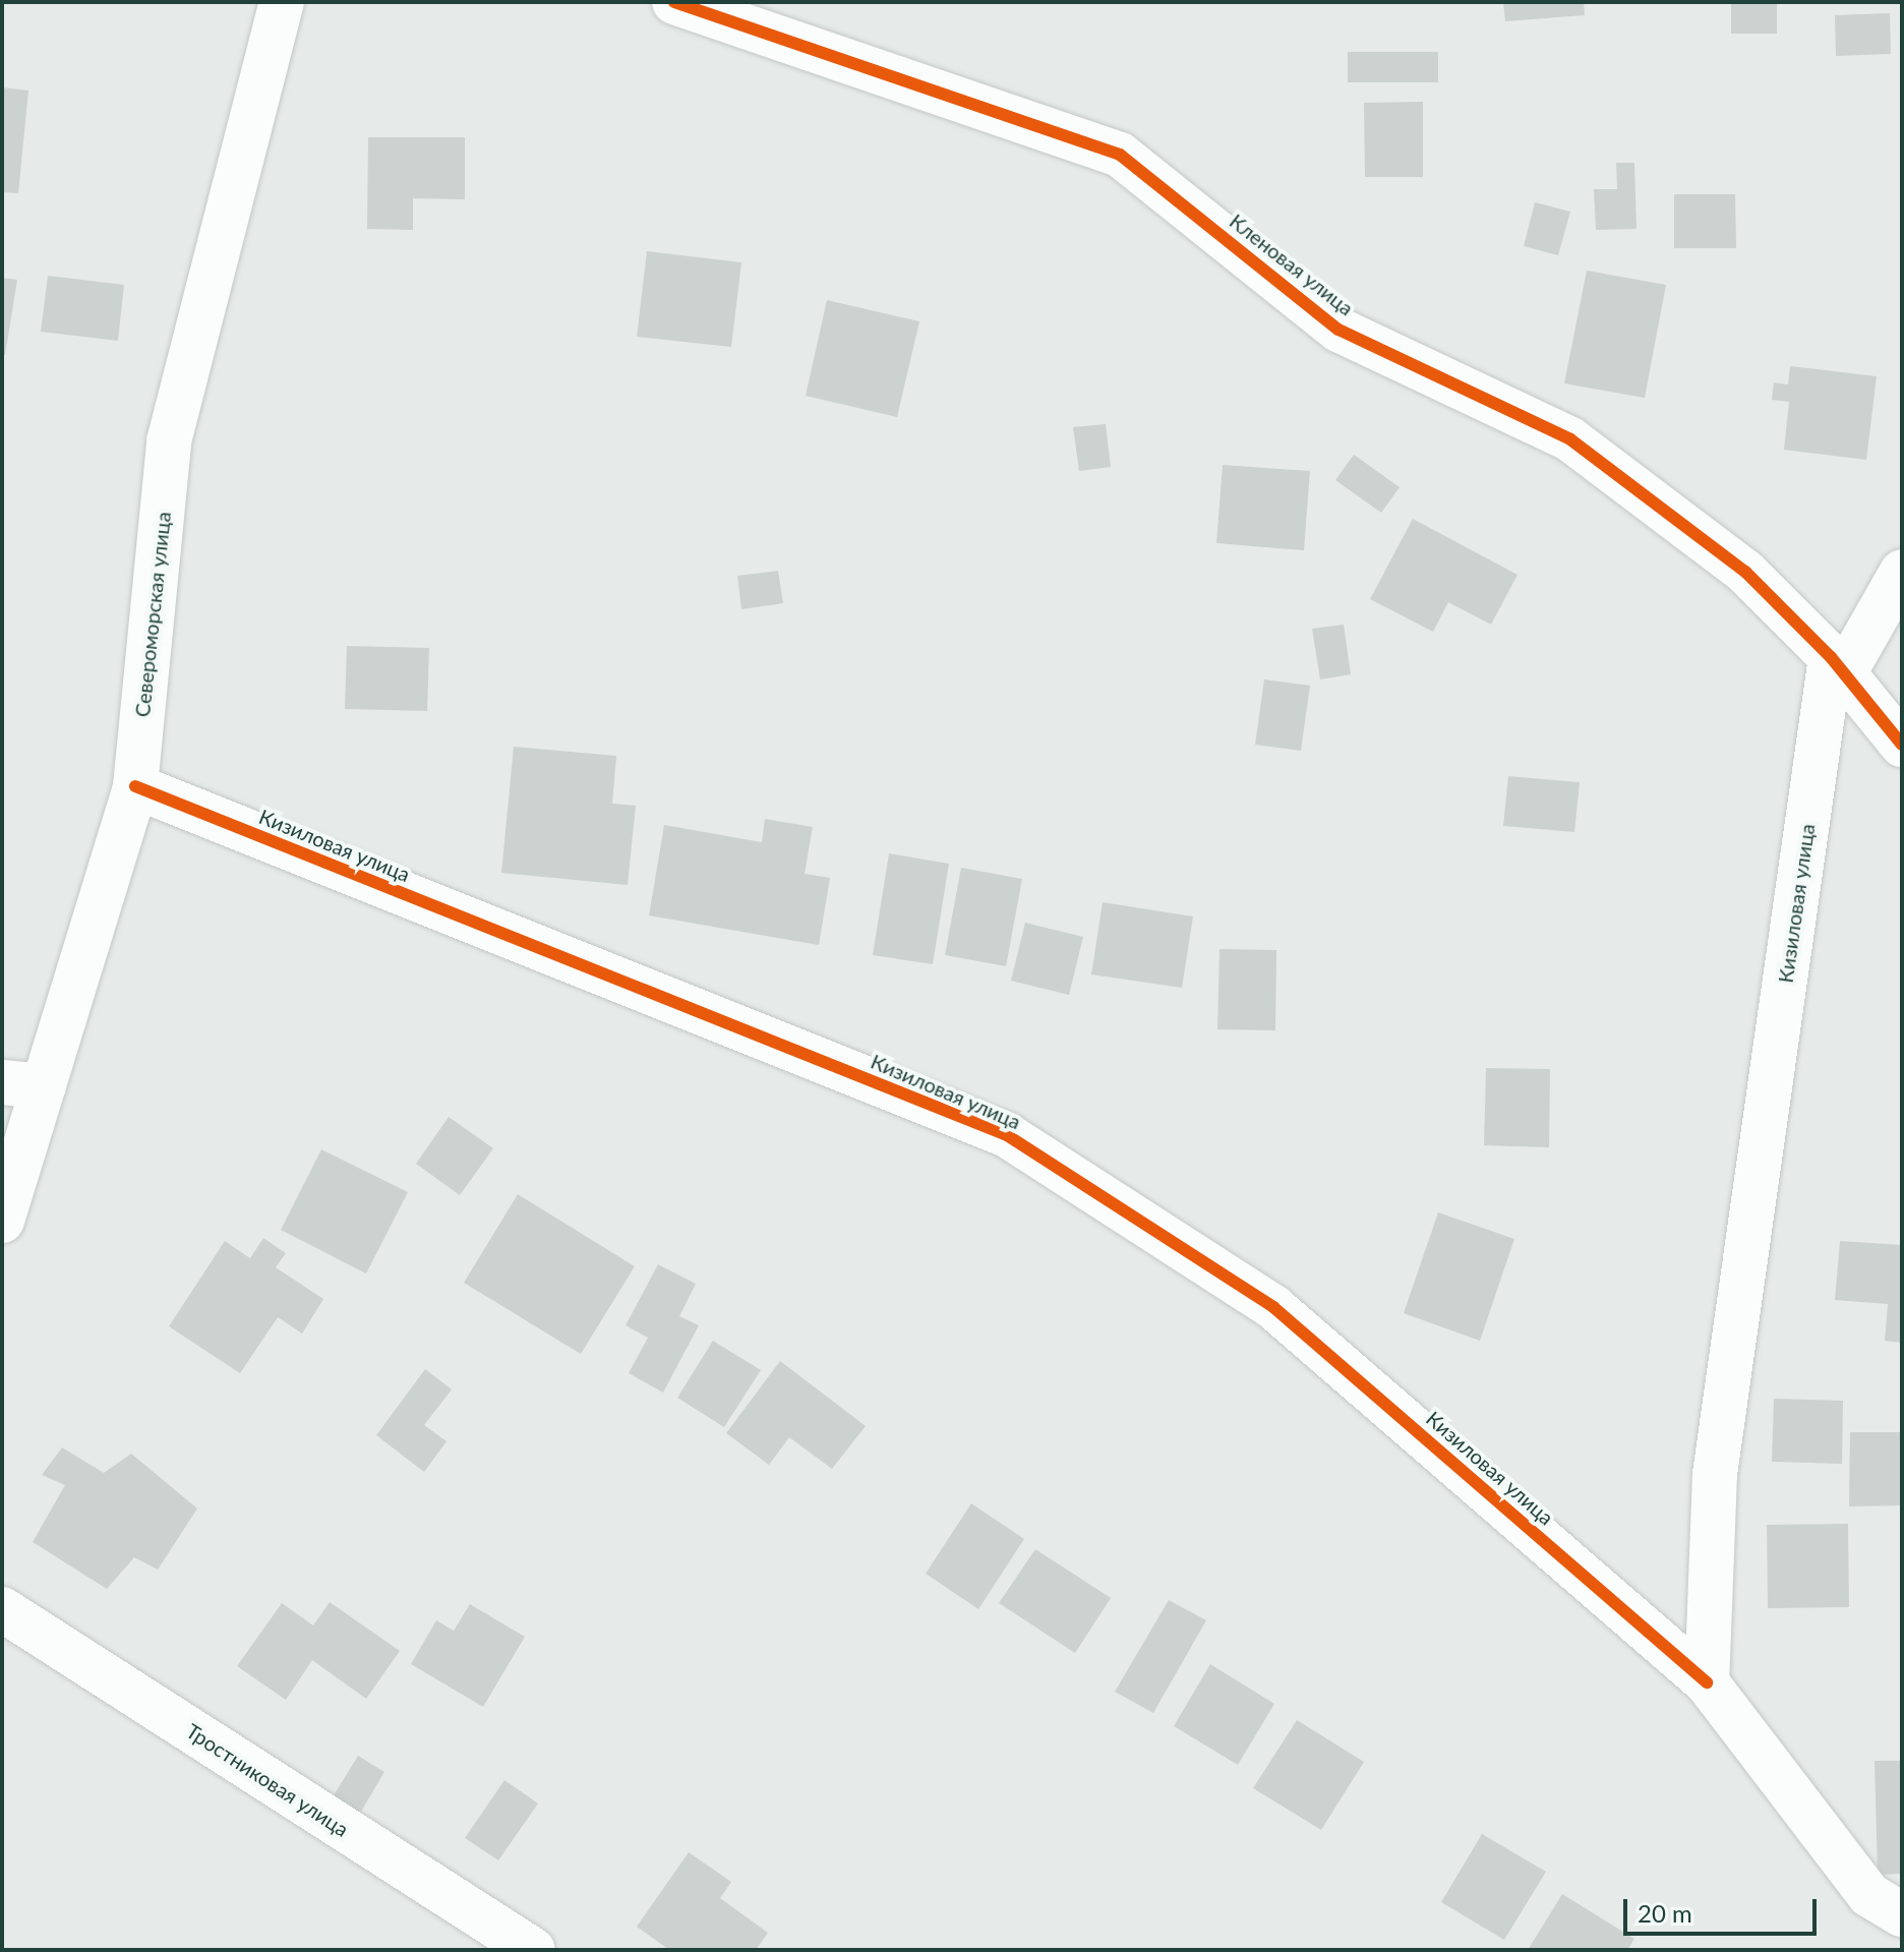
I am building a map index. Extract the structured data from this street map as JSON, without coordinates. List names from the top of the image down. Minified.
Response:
{"streets":{"street":["Кленовая улица","Североморская улица","Кизиловая улица","Тростниковая улица"]},"crossings":[["Кленовая улица","Кизиловая улица"],["Североморская улица","Кизиловая улица"]],"scale_bar":"20 m"}
